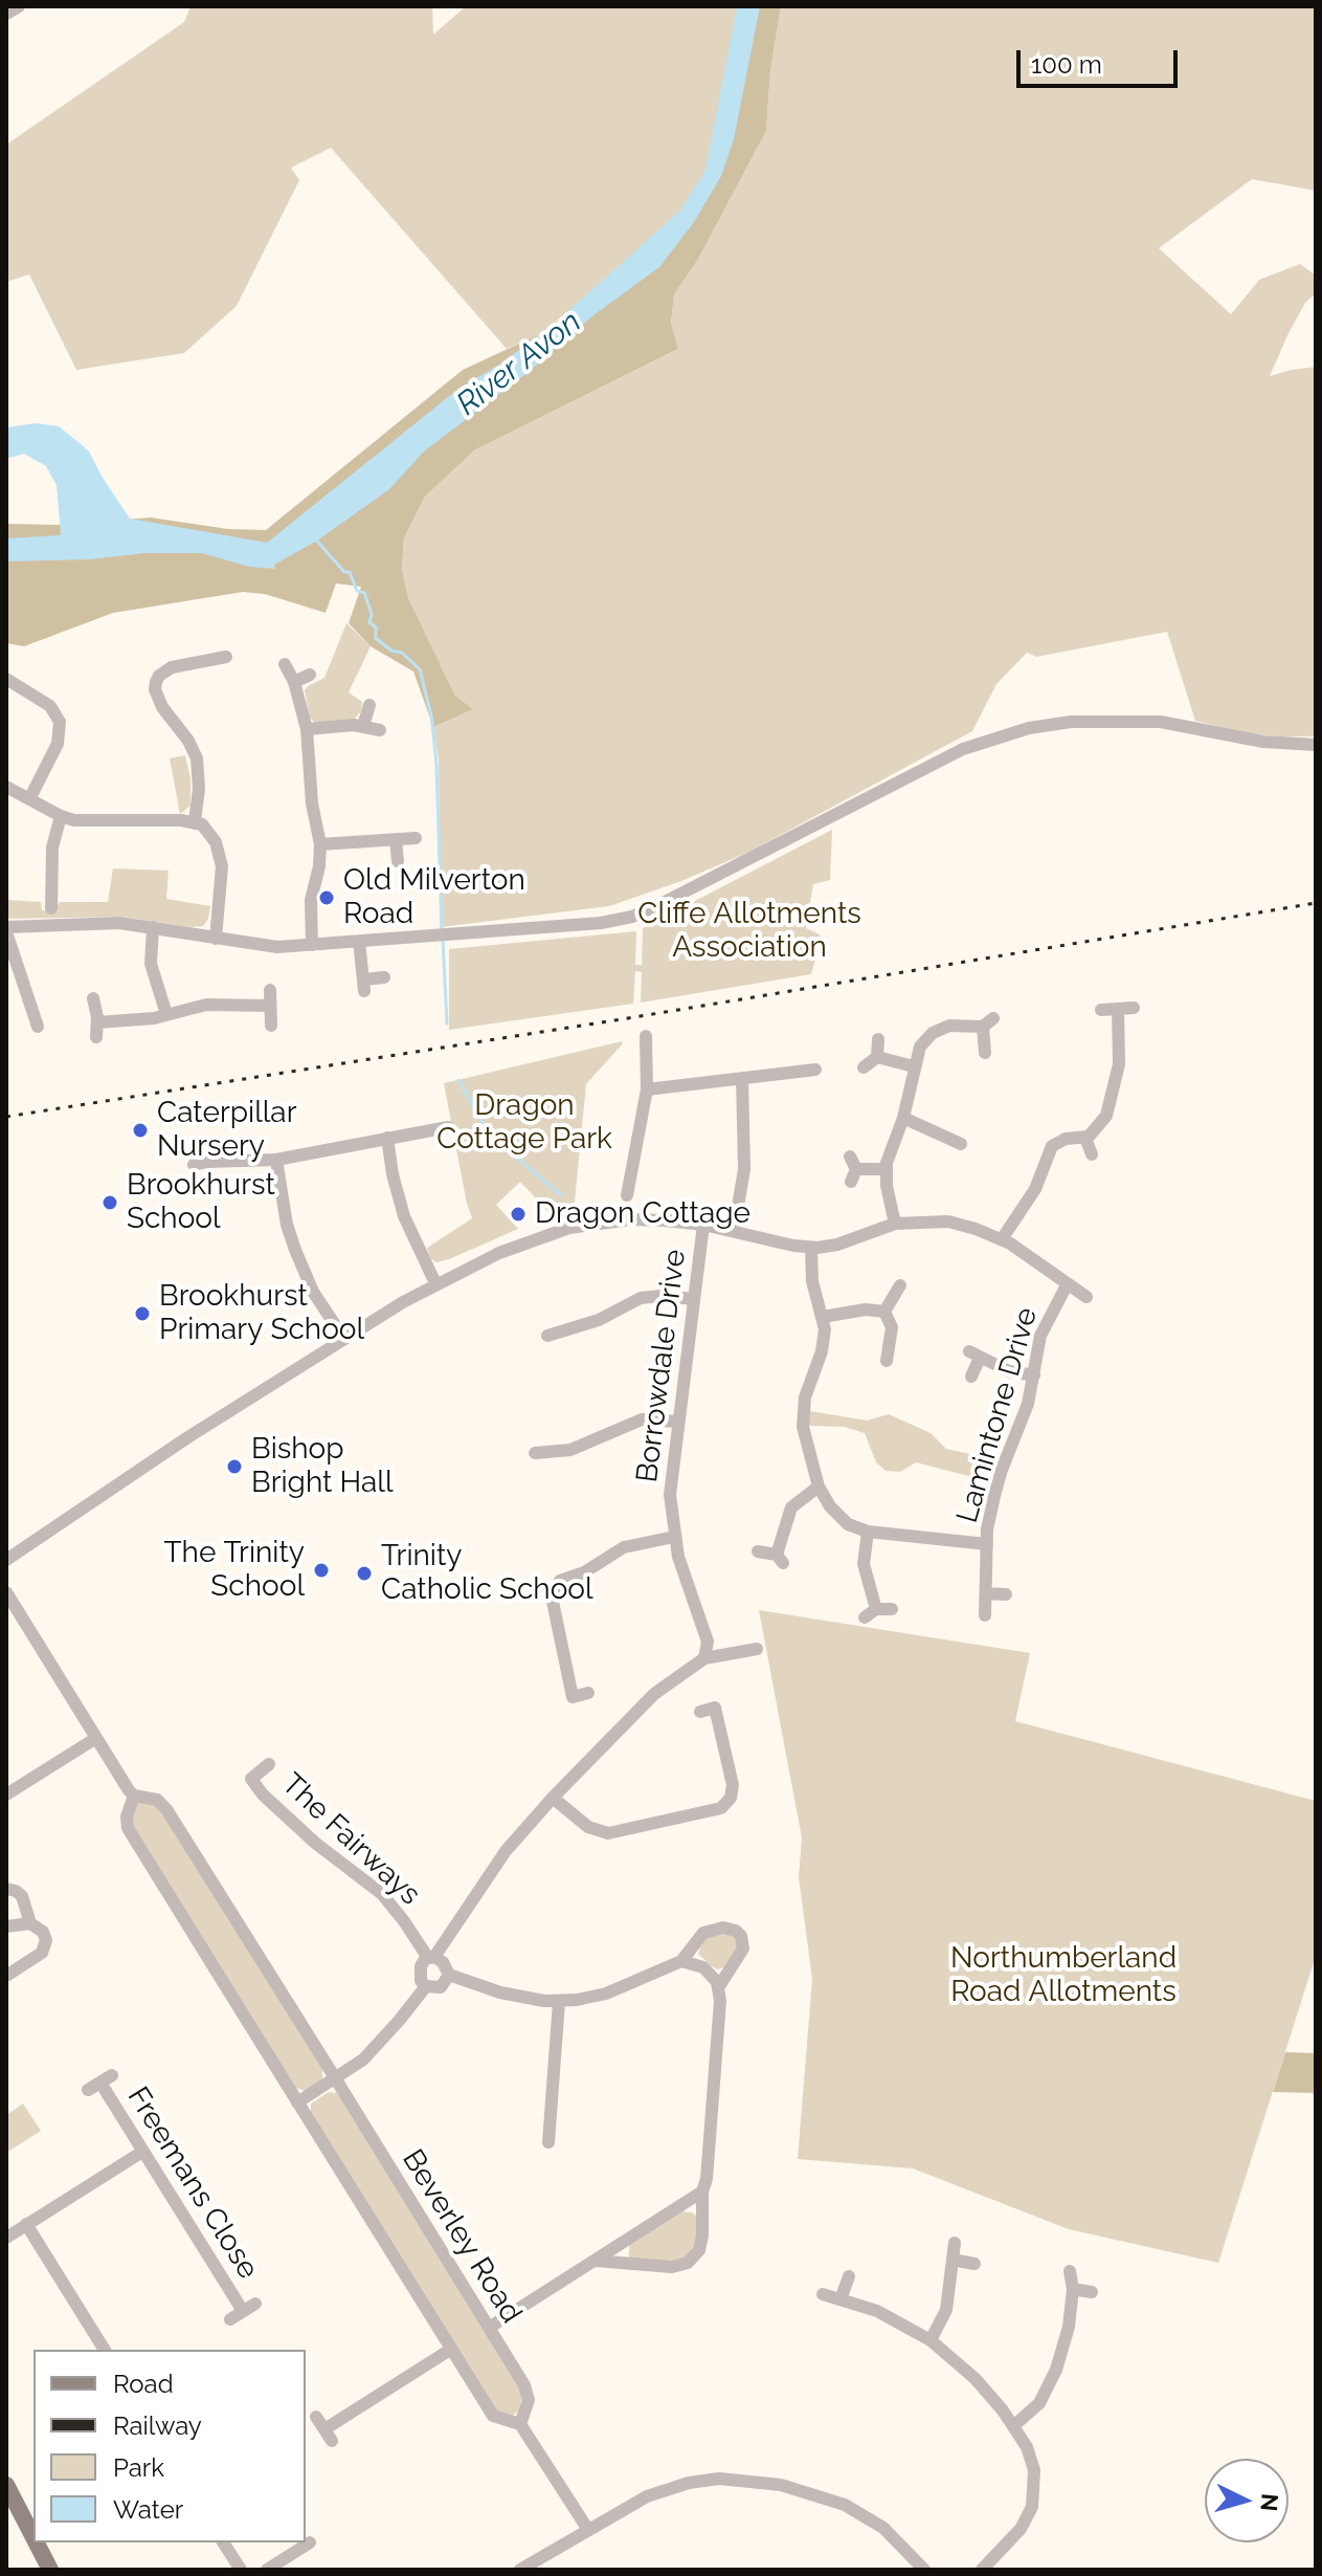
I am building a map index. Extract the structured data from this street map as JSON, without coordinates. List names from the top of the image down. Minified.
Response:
{"streets":{"street":["Borrowdale Drive","Lamintone Drive","The Fairways","Freemans Close","Beverley Road"]},"water":["River Avon"],"parks":["Cliffe Allotments Association","Dragon Cottage Park","Northumberland Road Allotments"],"places":["Old Milverton Road","Caterpillar Nursery","Brookhurst School","Dragon Cottage","Brookhurst Primary School","Bishop Bright Hall","The Trinity School","Trinity Catholic School"],"legend":["Road","Railway","Park","Water"],"scale_bar":"100 m","north":"right"}
